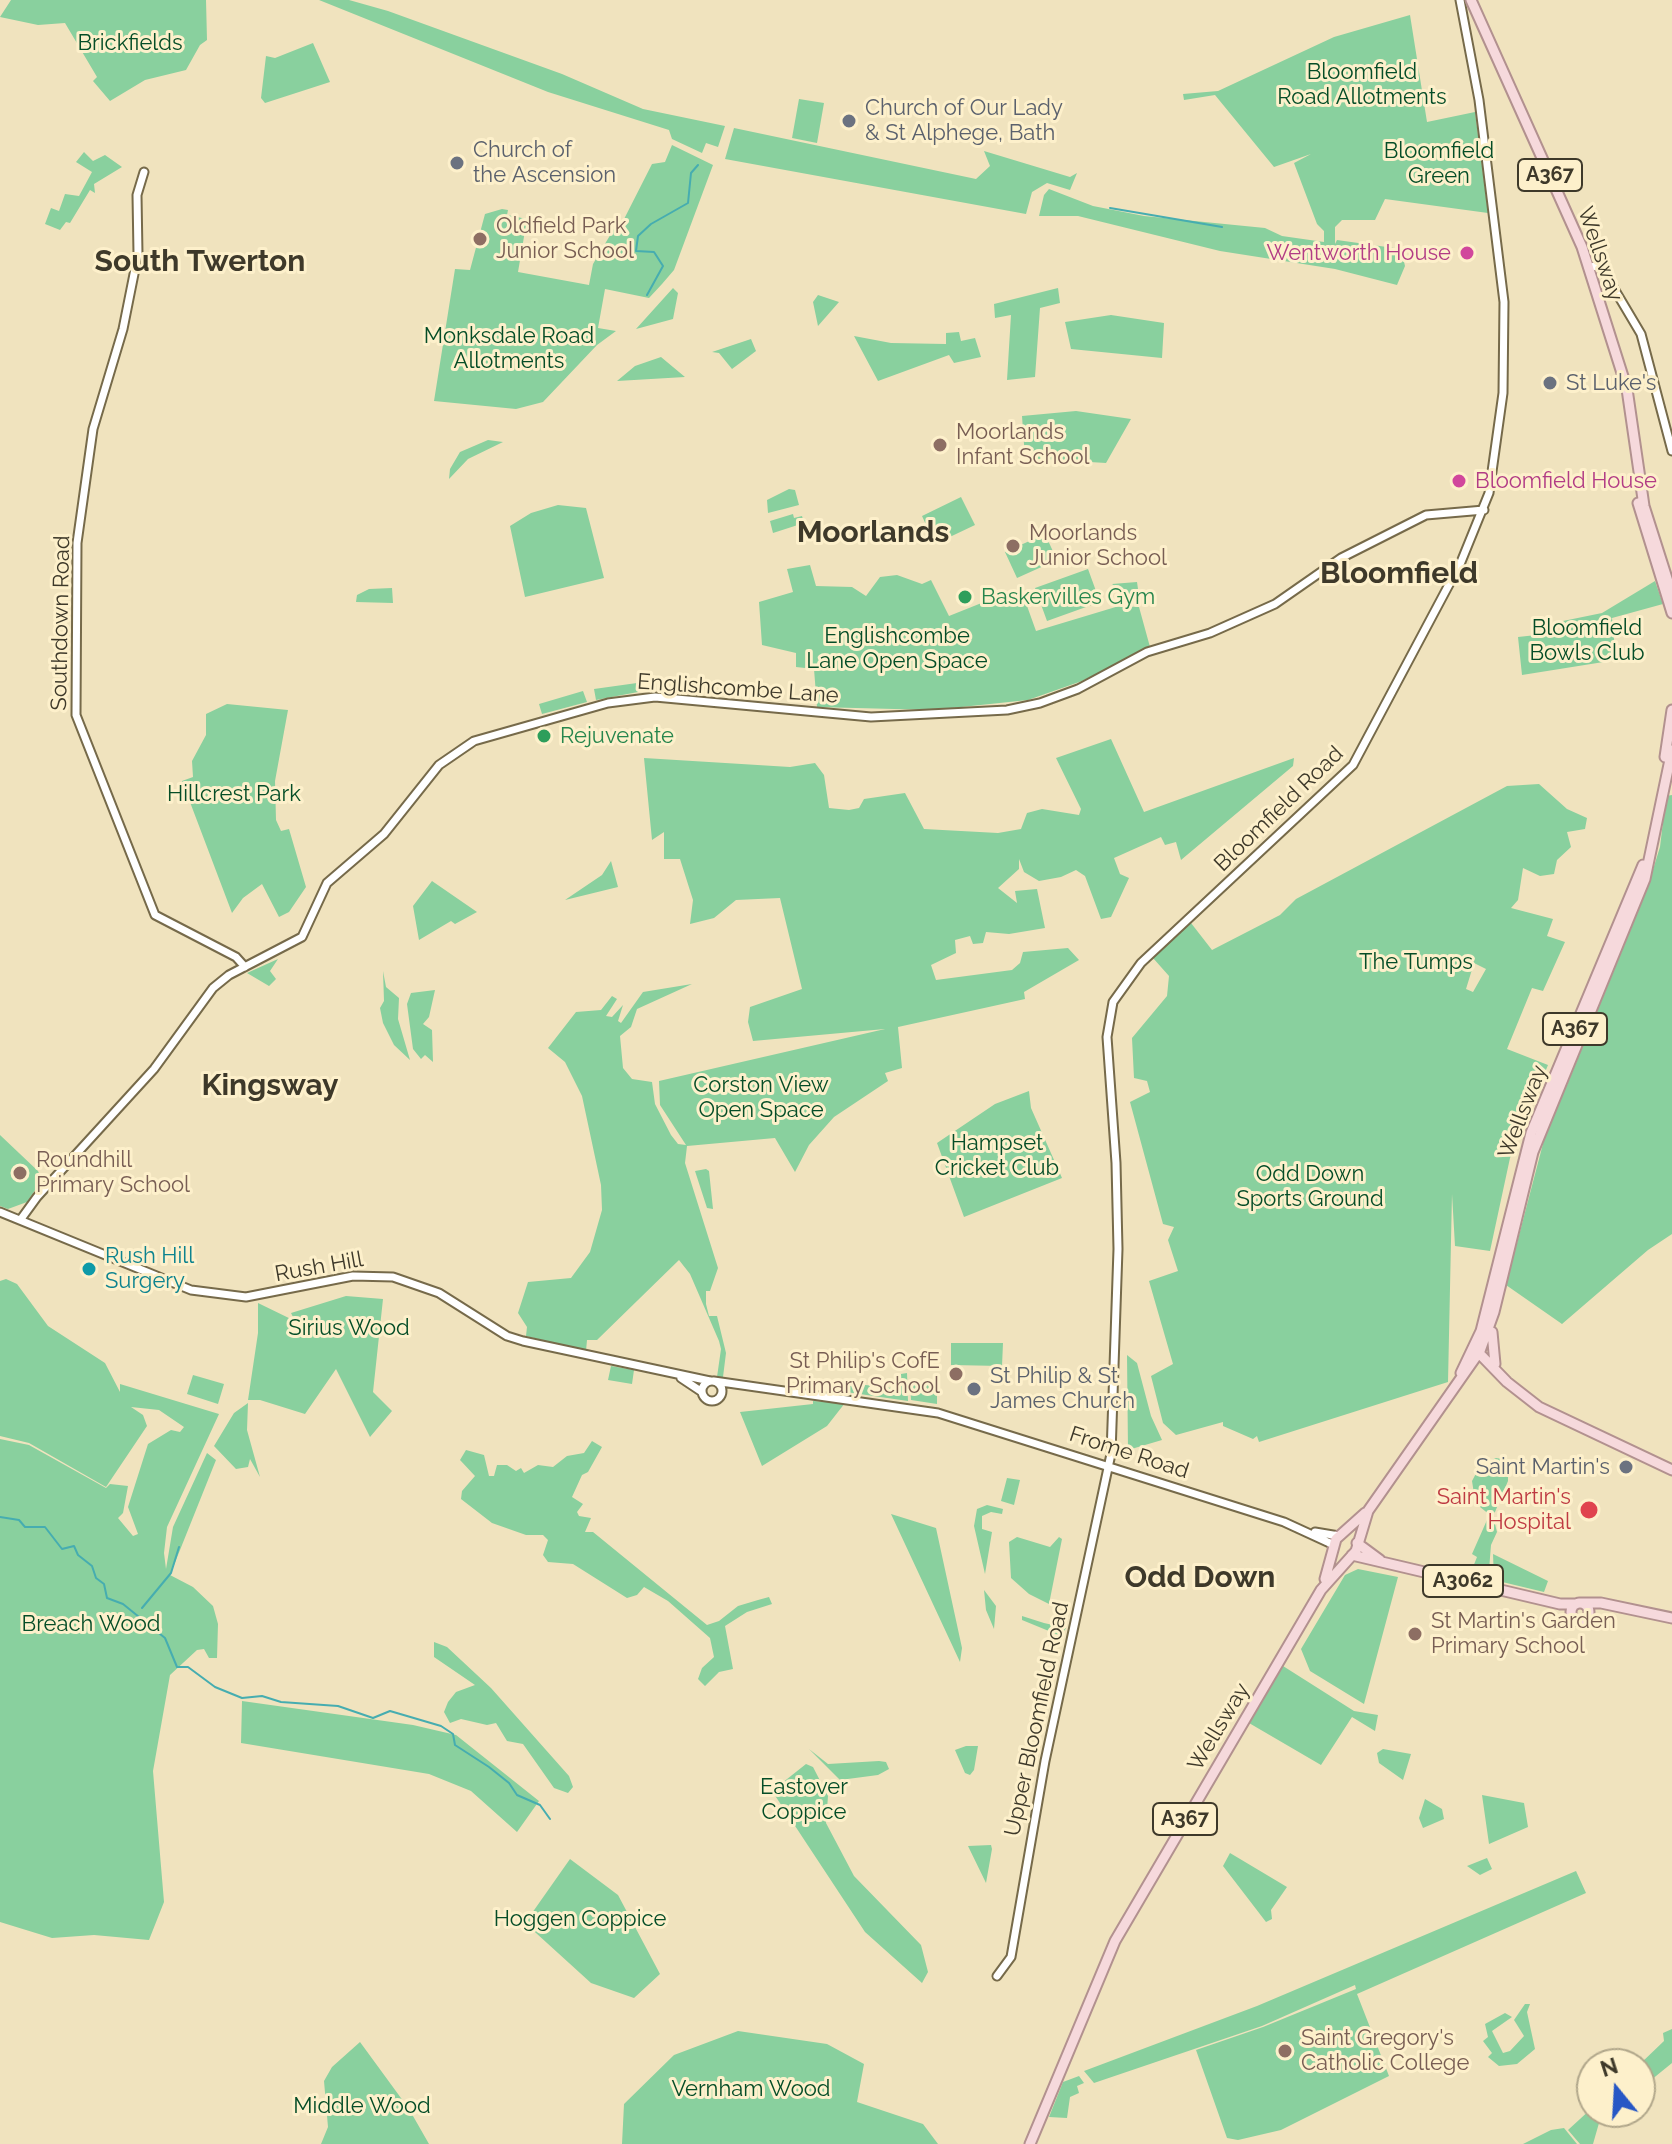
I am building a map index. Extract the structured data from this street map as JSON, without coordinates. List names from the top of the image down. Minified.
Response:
{"streets":{"main road":["A367","Wellsway","A3062"],"street":["Southdown Road","Englishcombe Lane","Bloomfield Road","Rush Hill","Frome Road","Upper Bloomfield Road"]},"crossings":[["Wellsway","Frome Road"],["Wellsway","A3062"],["Southdown Road","Englishcombe Lane"],["Englishcombe Lane","Bloomfield Road"],["Englishcombe Lane","Rush Hill"],["Bloomfield Road","Frome Road"],["Bloomfield Road","Upper Bloomfield Road"],["Rush Hill","Frome Road"],["Frome Road","Upper Bloomfield Road"]],"districts":["South Twerton","Moorlands","Bloomfield","Kingsway","Odd Down"],"parks":["Brickfields","Bloomfield Road Allotments","Bloomfield Green","Monksdale Road Allotments","Bloomfield Bowls Club","Englishcombe Lane Open Space","Hillcrest Park","The Tumps","Corston View Open Space","Hampset Cricket Club","Odd Down Sports Ground","Sirius Wood","Breach Wood","Eastover Coppice","Hoggen Coppice","Vernham Wood","Middle Wood"],"places":["Church of Our Lady & St Alphege, Bath","Church of the Ascension","Oldfield Park Junior School","Wentworth House","St Luke's","Moorlands Infant School","Bloomfield House","Moorlands Junior School","Baskervilles Gym","Rejuvenate","Roundhill Primary School","Rush Hill Surgery","St Philip's CofE Primary School","St Philip & St James Church","Saint Martin's","Saint Martin's Hospital","St Martin's Garden Primary School","Saint Gregory's Catholic College"],"north":"top"}
